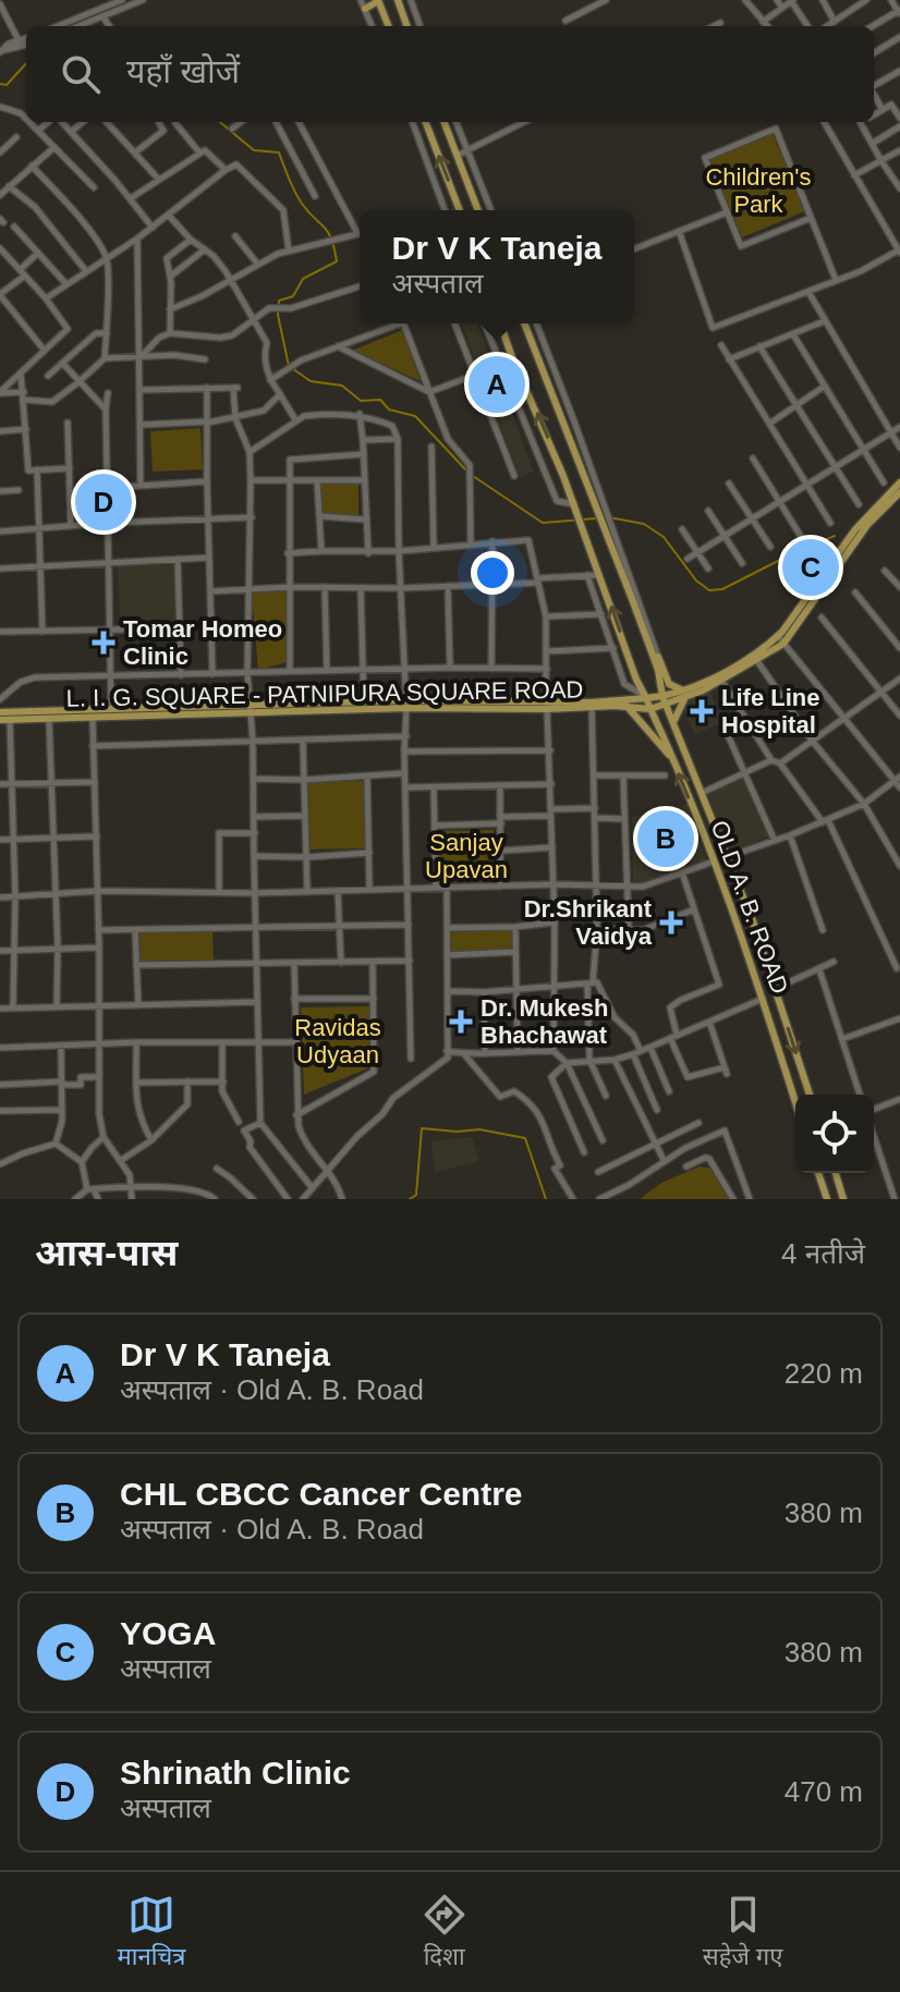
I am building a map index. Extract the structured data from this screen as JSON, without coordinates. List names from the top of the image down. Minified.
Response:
{"streets":{"main road":["L. I. G. SQUARE - PATNIPURA SQUARE ROAD","OLD A. B. ROAD"]},"crossings":[["L. I. G. SQUARE - PATNIPURA SQUARE ROAD","OLD A. B. ROAD"]],"parks":["Children's Park","Sanjay Upavan","Ravidas Udyaan"],"places":{"health":["Tomar Homeo Clinic","Life Line Hospital","Dr.Shrikant Vaidya","Dr. Mukesh Bhachawat"]},"page":{"search":"यहाँ खोजें","popup":["Dr V K Taneja","अस्पताल"],"pins":["A","D","C","B"],"heading":["आस-पास","4 नतीजे"],"list":[{"mark":"A","name":"Dr V K Taneja","note":"अस्पताल · Old A. B. Road","value":"220 m"},{"mark":"B","name":"CHL CBCC Cancer Centre","note":"अस्पताल · Old A. B. Road","value":"380 m"},{"mark":"C","name":"YOGA","note":"अस्पताल","value":"380 m"},{"mark":"D","name":"Shrinath Clinic","note":"अस्पताल","value":"470 m"}],"nav":["मानचित्र","दिशा","सहेजे गए"]}}
